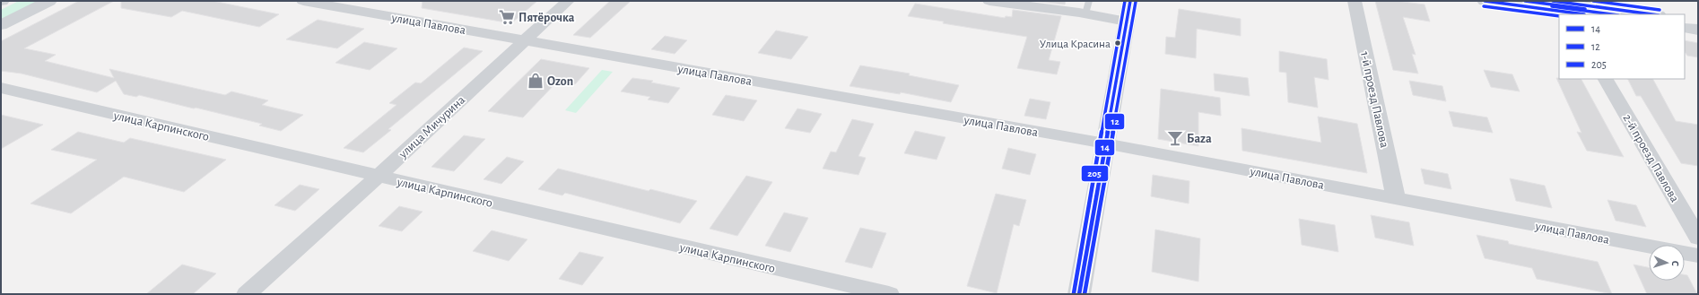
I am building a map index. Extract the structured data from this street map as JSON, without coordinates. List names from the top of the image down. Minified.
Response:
{"streets":{"street":["улица Павлова","1-й проезд Павлова","улица Карпинского","улица Мичурина","2-й проезд Павлова"]},"crossings":[["улица Павлова","1-й проезд Павлова"],["улица Павлова","улица Мичурина"],["улица Карпинского","улица Мичурина"]],"places":{"supermarket":["Пятёрочка"],"other":["Улица Красина"],"shop":["Ozon"],"bar":["Баza"]},"lines":["transit line 14","transit line 205","transit line 12"],"legend":["14","12","205"],"north":"right"}
